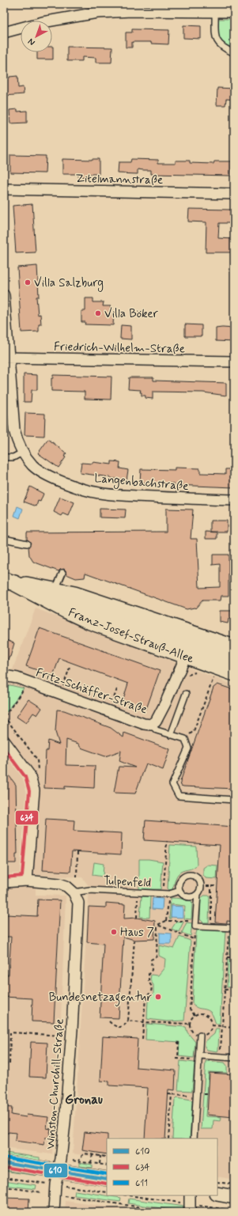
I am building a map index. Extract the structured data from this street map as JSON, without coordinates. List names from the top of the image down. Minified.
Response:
{"streets":{"main road":["Franz-Josef-Strauß-Allee"],"street":["Zitelmannstraße","Friedrich-Wilhelm-Straße","Langenbachstraße","Fritz-Schäffer-Straße","Winston-Churchill-Straße"],"lane":["Tulpenfeld"]},"crossings":[["Friedrich-Wilhelm-Straße","Langenbachstraße"],["Franz-Josef-Strauß-Allee","Fritz-Schäffer-Straße"],["Tulpenfeld","Winston-Churchill-Straße"]],"districts":["Gronau"],"places":["Villa Salzburg","Villa Böker","Haus 7","Bundesnetzagentur"],"lines":["transit line 634","transit line 611","transit line 610"],"legend":["610","634","611"],"north":"bottom left"}
